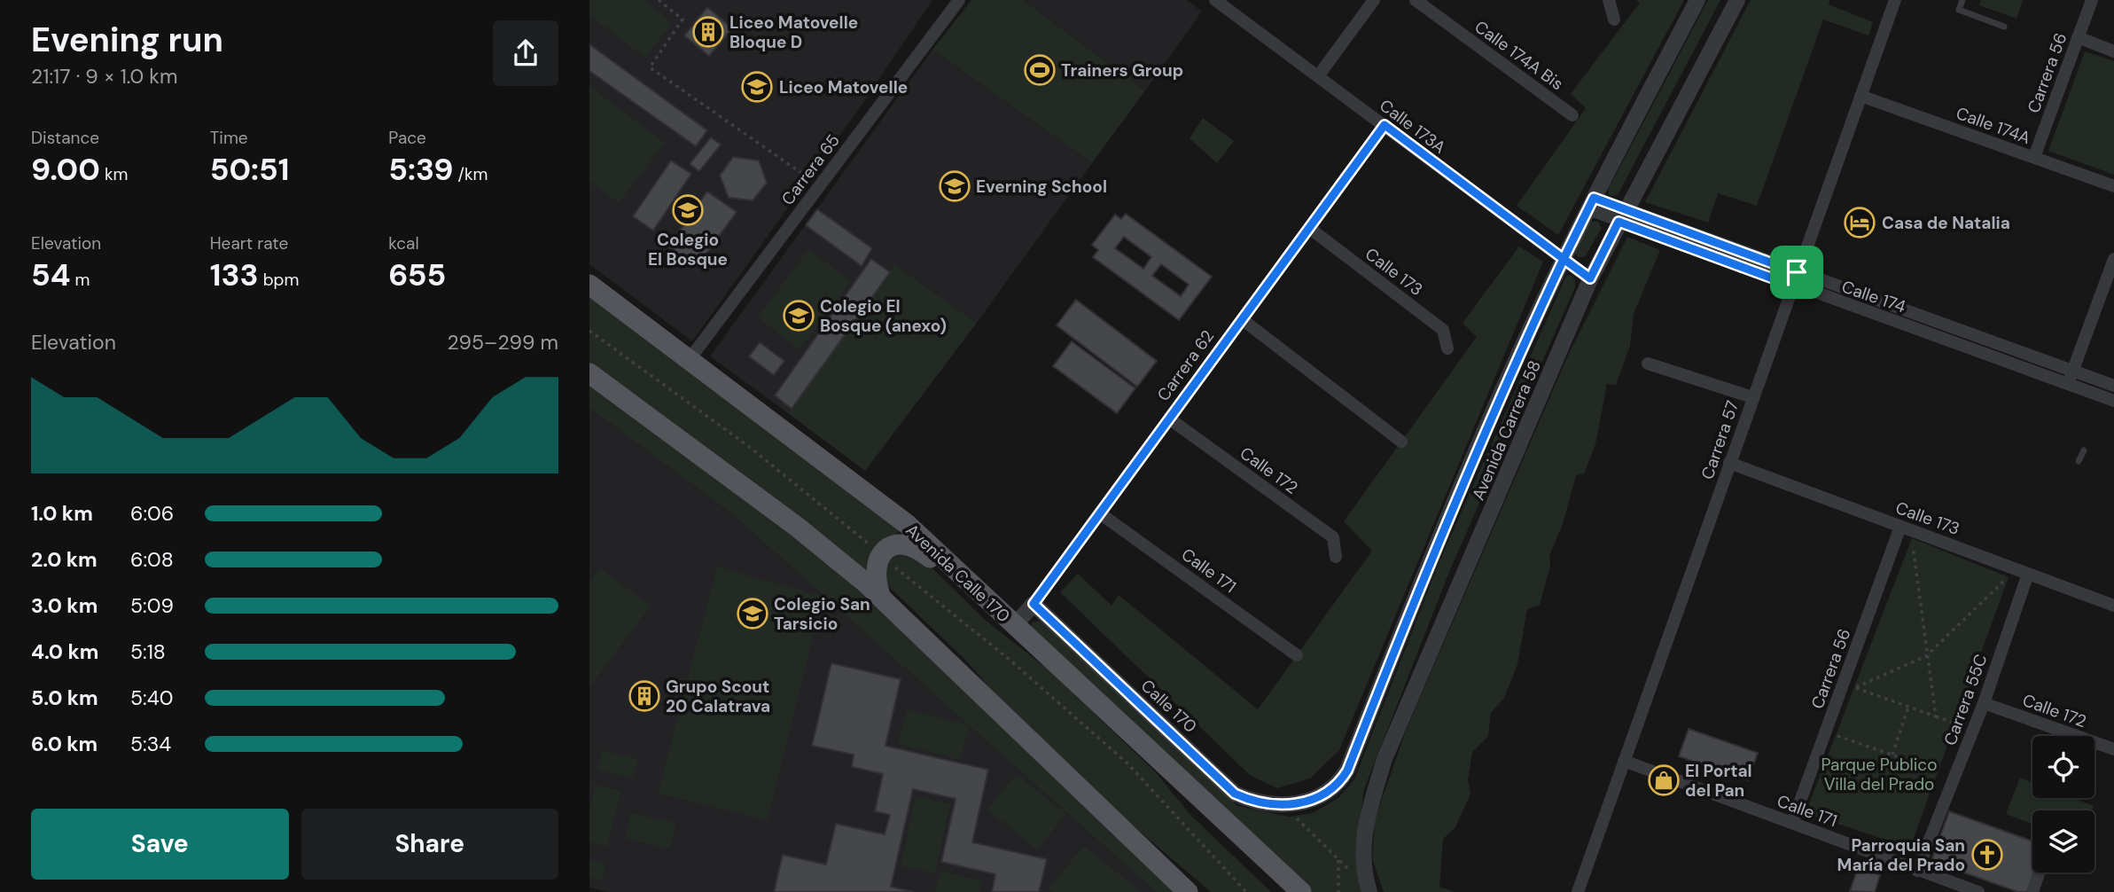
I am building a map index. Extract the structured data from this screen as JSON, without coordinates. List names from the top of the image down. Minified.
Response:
{"streets":{"main road":["Avenida Calle 170"],"street":["Calle 174A Bis","Carrera 56","Calle 174A","Calle 173A","Carrera 65","Calle 173","Calle 174","Carrera 62","Avenida Carrera 58","Carrera 57","Calle 172","Calle 171","Carrera 55C","Calle 170"]},"crossings":[["Carrera 56","Calle 174A"],["Carrera 56","Calle 173"],["Carrera 56","Calle 171"],["Calle 174A","Carrera 57"],["Calle 173A","Carrera 62"],["Calle 173A","Avenida Carrera 58"],["Carrera 65","Avenida Calle 170"],["Calle 173","Carrera 62"],["Calle 173","Carrera 57"],["Calle 173","Carrera 55C"],["Calle 174","Avenida Carrera 58"],["Calle 174","Carrera 57"],["Carrera 62","Calle 172"],["Carrera 62","Calle 171"],["Carrera 62","Avenida Calle 170"],["Carrera 62","Calle 170"],["Avenida Carrera 58","Calle 170"],["Carrera 57","Calle 171"],["Calle 172","Carrera 55C"],["Calle 171","Carrera 55C"]],"parks":["Parque Publico Villa del Prado"],"places":{"building":["Liceo Matovelle Bloque D","Grupo Scout 20 Calatrava"],"sports":["Trainers Group"],"school or university":["Liceo Matovelle","Everning School","Colegio El Bosque","Colegio El Bosque (anexo)","Colegio San Tarsicio"],"hotel":["Casa de Natalia"],"shop":["El Portal del Pan"],"church":["Parroquia San María del Prado"]},"page":{"heading":["Evening run","21:17 · 9 × 1.0 km"],"stats":[["Distance","9.00 km"],["Time","50:51"],["Pace","5:39 /km"],["Elevation","54 m"],["Heart rate","133 bpm"],["kcal","655"]],"chart":["Elevation","295–299 m"],"list":[{"name":"1.0 km","note":"6:06"},{"name":"2.0 km","note":"6:08"},{"name":"3.0 km","note":"5:09"},{"name":"4.0 km","note":"5:18"},{"name":"5.0 km","note":"5:40"},{"name":"6.0 km","note":"5:34"}],"buttons":["Save","Share"]}}
